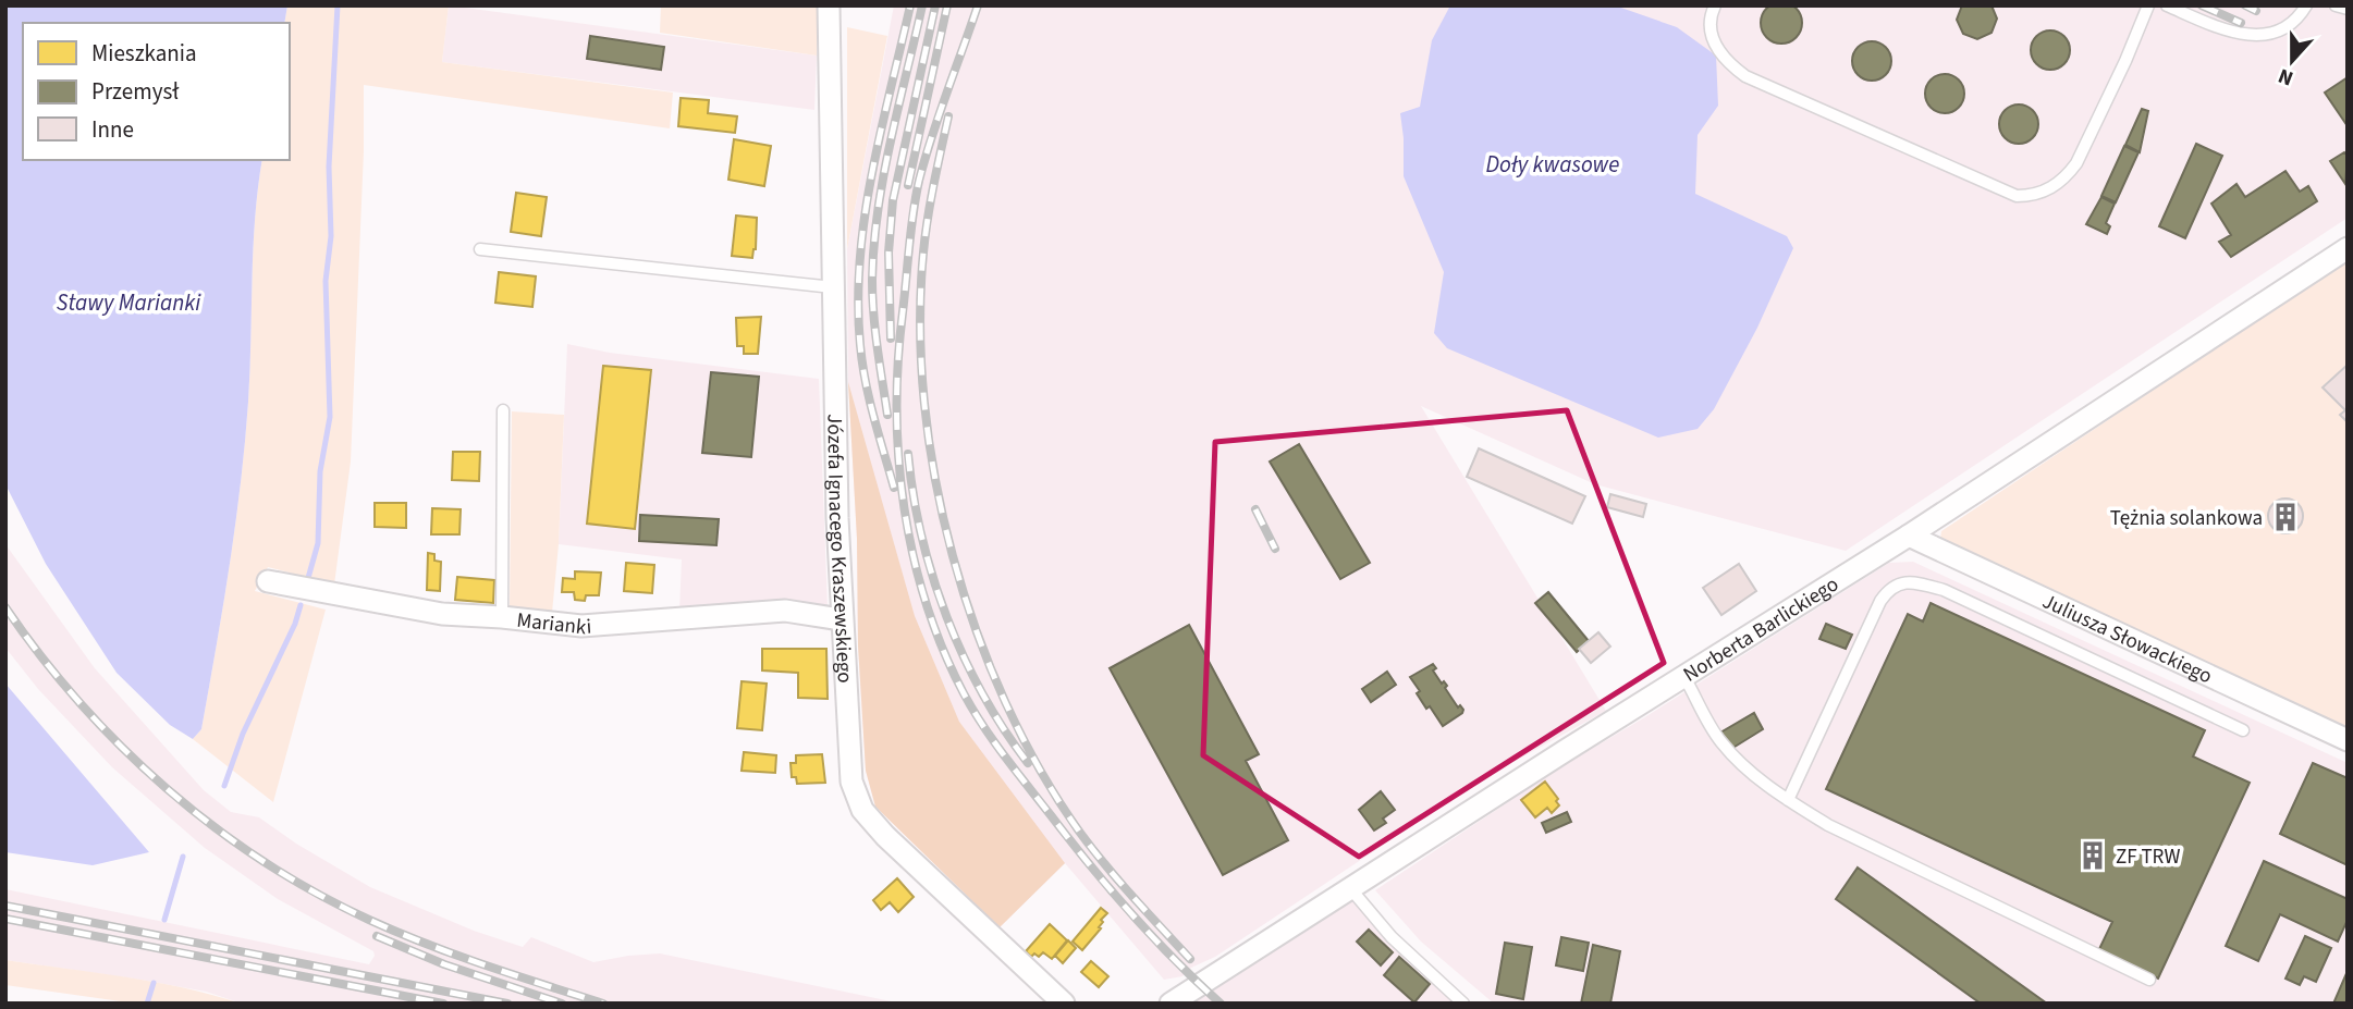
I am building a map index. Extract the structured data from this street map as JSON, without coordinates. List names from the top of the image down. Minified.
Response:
{"streets":{"street":["Józefa Ignacego Kraszewskiego","Marianki","Norberta Barlickiego","Juliusza Słowackiego"]},"crossings":[["Józefa Ignacego Kraszewskiego","Marianki"],["Norberta Barlickiego","Juliusza Słowackiego"]],"water":["Doły kwasowe","Stawy Marianki"],"places":{"building":["Tężnia solankowa","ZF TRW"]},"legend":["Mieszkania","Przemysł","Inne"],"north":"bottom"}
